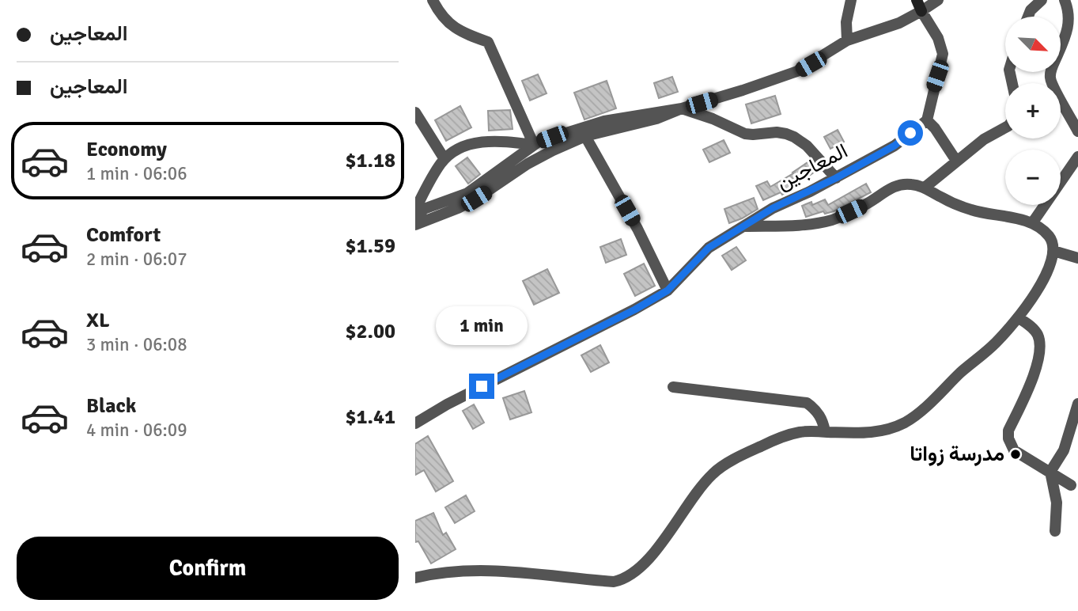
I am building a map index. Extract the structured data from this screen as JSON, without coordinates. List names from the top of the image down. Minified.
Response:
{"streets":{"street":["المعاجين"]},"places":["مدرسة زواتا"],"north":"bottom right","page":{"banner":["المعاجين","المعاجين"],"map_buttons":["+","−"],"list":[{"name":"Economy","note":"1 min · 06:06","value":"$1.18"},{"name":"Comfort","note":"2 min · 06:07","value":"$1.59"},{"name":"XL","note":"3 min · 06:08","value":"$2.00"},{"name":"Black","note":"4 min · 06:09","value":"$1.41"}],"bubble":"1 min","buttons":"Confirm"}}
